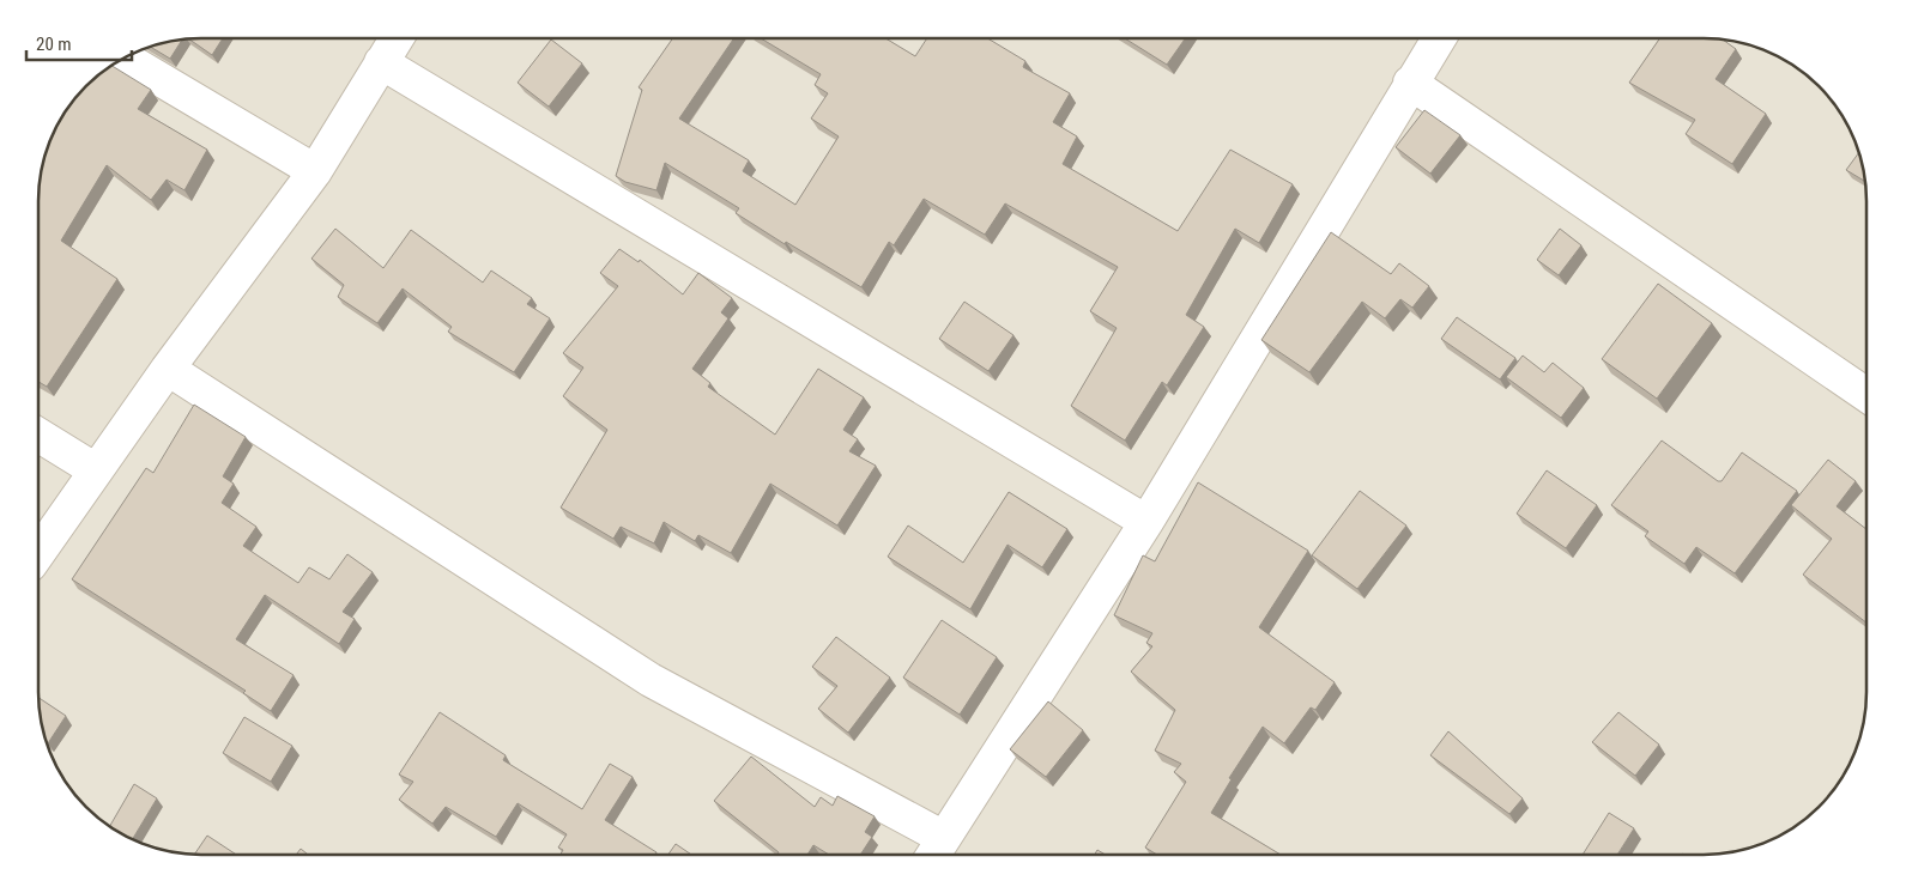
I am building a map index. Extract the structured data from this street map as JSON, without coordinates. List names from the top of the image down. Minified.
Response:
{"scale_bar":"20 m"}
